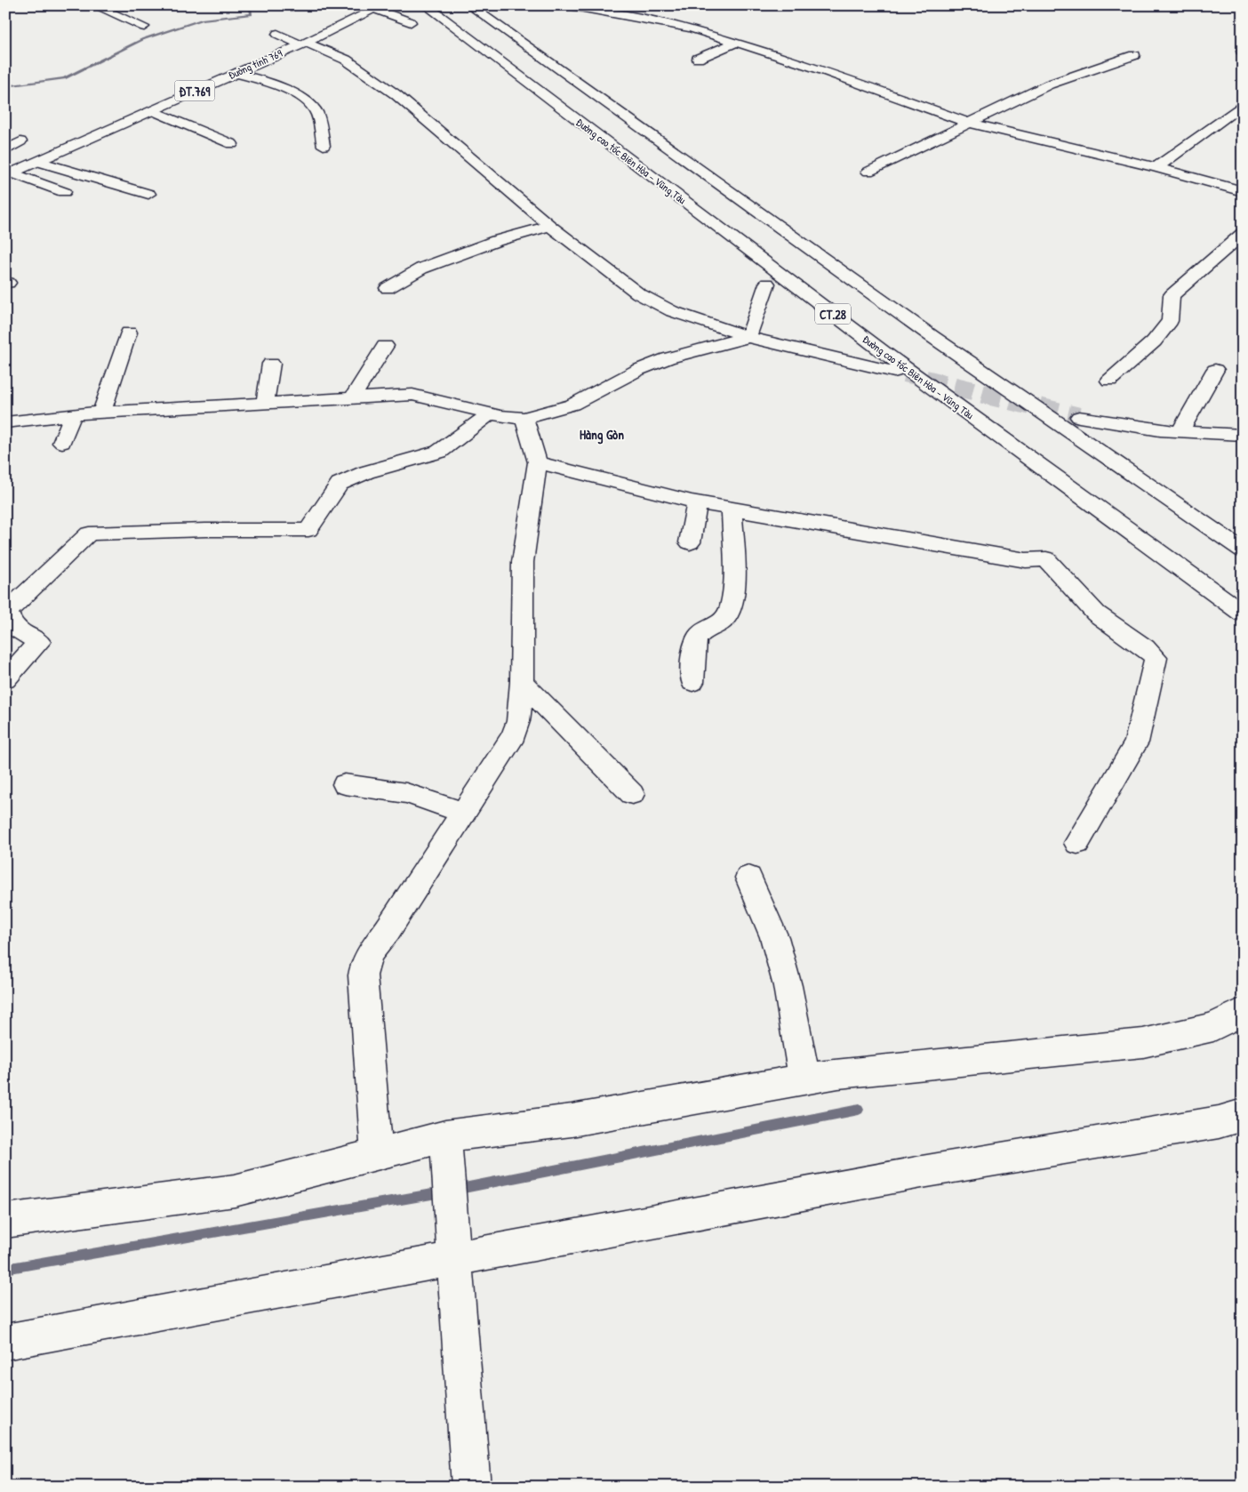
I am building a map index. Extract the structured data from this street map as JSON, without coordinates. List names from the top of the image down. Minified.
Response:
{"streets":{"main road":["Đường tỉnh 769","ĐT.769","Đường cao tốc Biên Hòa – Vũng Tàu","CT.28"]},"districts":["Hàng Gòn"]}
